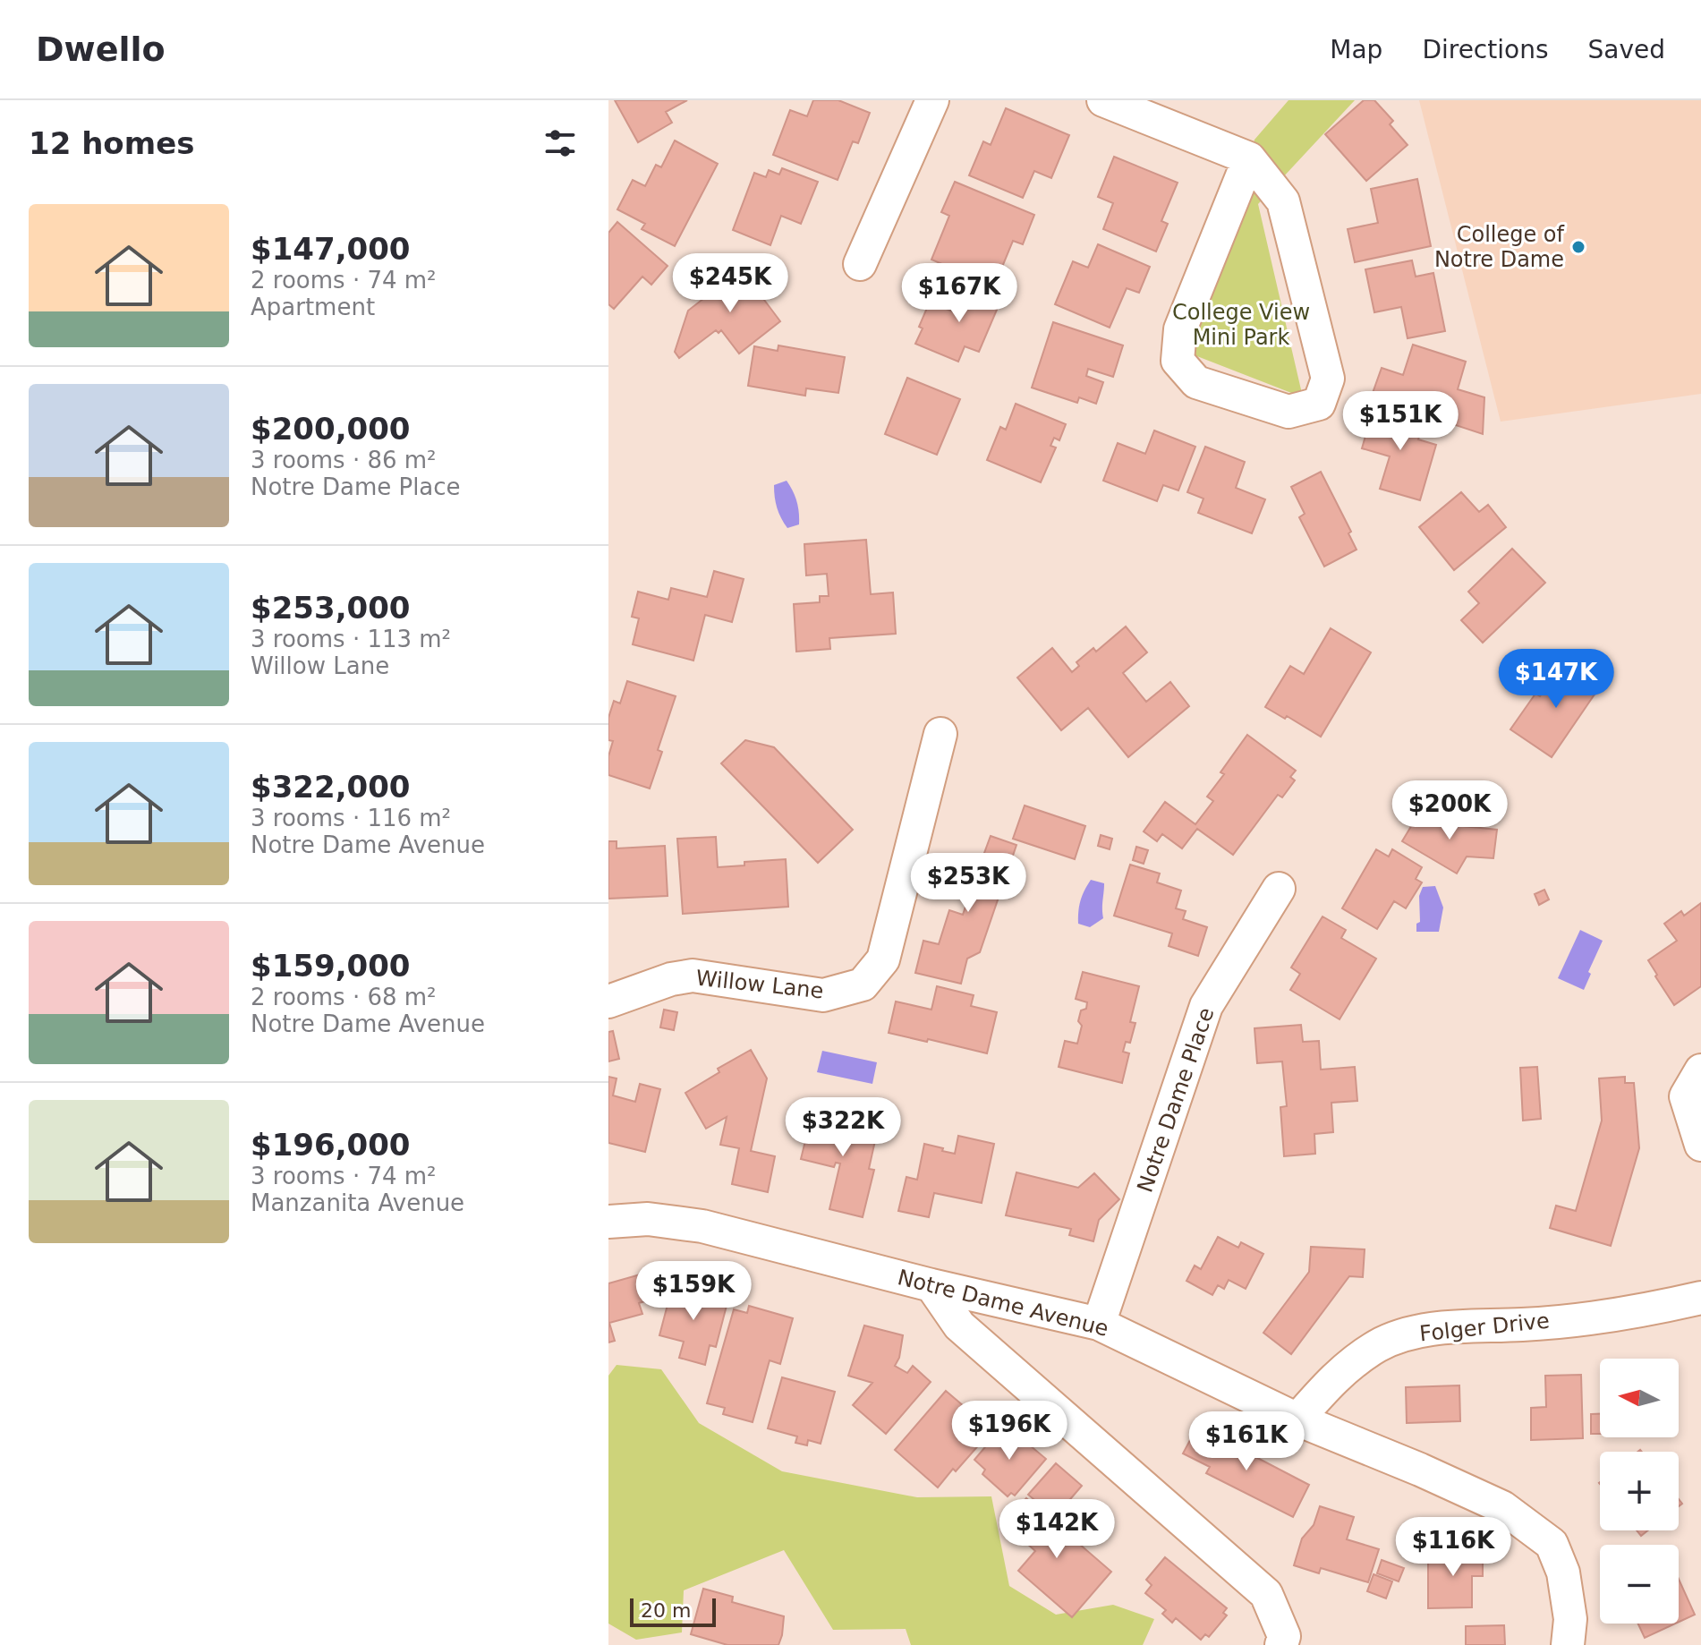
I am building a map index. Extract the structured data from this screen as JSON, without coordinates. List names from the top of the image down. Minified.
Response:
{"streets":{"street":["Willow Lane","Notre Dame Place","Notre Dame Avenue","Folger Drive"]},"crossings":[["Notre Dame Place","Notre Dame Avenue"],["Notre Dame Avenue","Folger Drive"]],"parks":["College View Mini Park"],"places":["College of Notre Dame"],"scale_bar":"20 m","north":"left","page":{"header":"Dwello","nav":["Map","Directions","Saved"],"heading":"12 homes","list":[{"name":"$147,000","note":"2 rooms · 74 m² · Apartment"},{"name":"$200,000","note":"3 rooms · 86 m² · Notre Dame Place"},{"name":"$253,000","note":"3 rooms · 113 m² · Willow Lane"},{"name":"$322,000","note":"3 rooms · 116 m² · Notre Dame Avenue"},{"name":"$159,000","note":"2 rooms · 68 m² · Notre Dame Avenue"},{"name":"$196,000","note":"3 rooms · 74 m² · Manzanita Avenue"}],"price":["$245K","$167K","$151K","$147K","$200K","$253K","$322K","$159K","$196K","$161K","$142K","$116K"],"map_buttons":["+","−"],"scale":"20 m"}}
